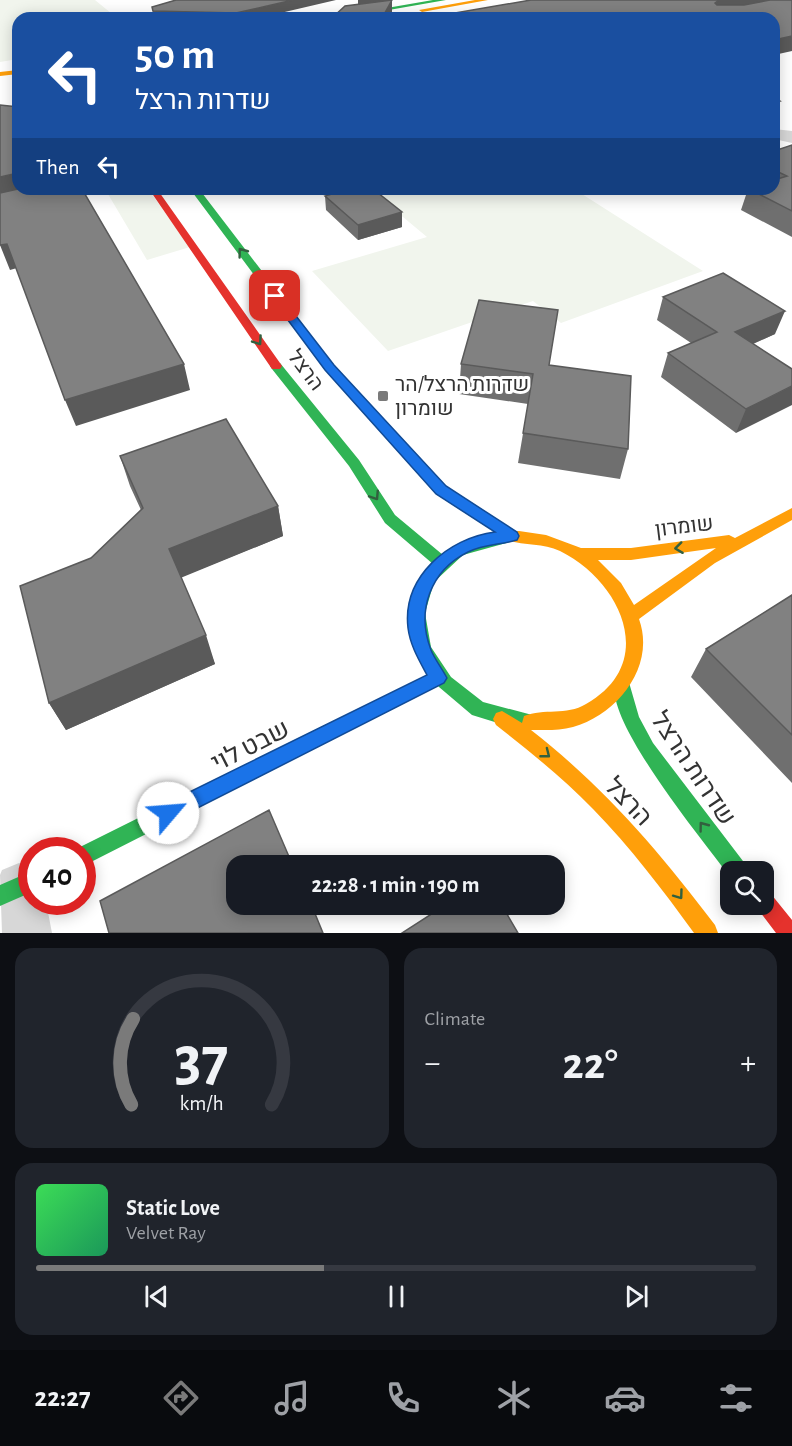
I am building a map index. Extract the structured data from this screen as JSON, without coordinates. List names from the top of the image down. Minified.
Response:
{"streets":{"main road":["הרצל","שומרון","שבט לוי","שדרות הרצל"]},"crossings":[["הרצל","שומרון"],["הרצל","שבט לוי"],["הרצל","שדרות הרצל"],["שומרון","שבט לוי"],["שומרון","שדרות הרצל"],["שבט לוי","שדרות הרצל"]],"one_way":["שומרון","שדרות הרצל"],"places":{"transit":["שדרות הרצל/הר שומרון"]},"page":{"turn":["50 m","שדרות הרצל"],"then":"Then","limit":"40","trip":"22:28 · 1 min · 190 m","tile":"Climate","heat":["−","22°","+"],"song":["Static Love","Velvet Ray"],"tabs":"22:27","gauge":["37","km/h"]}}
